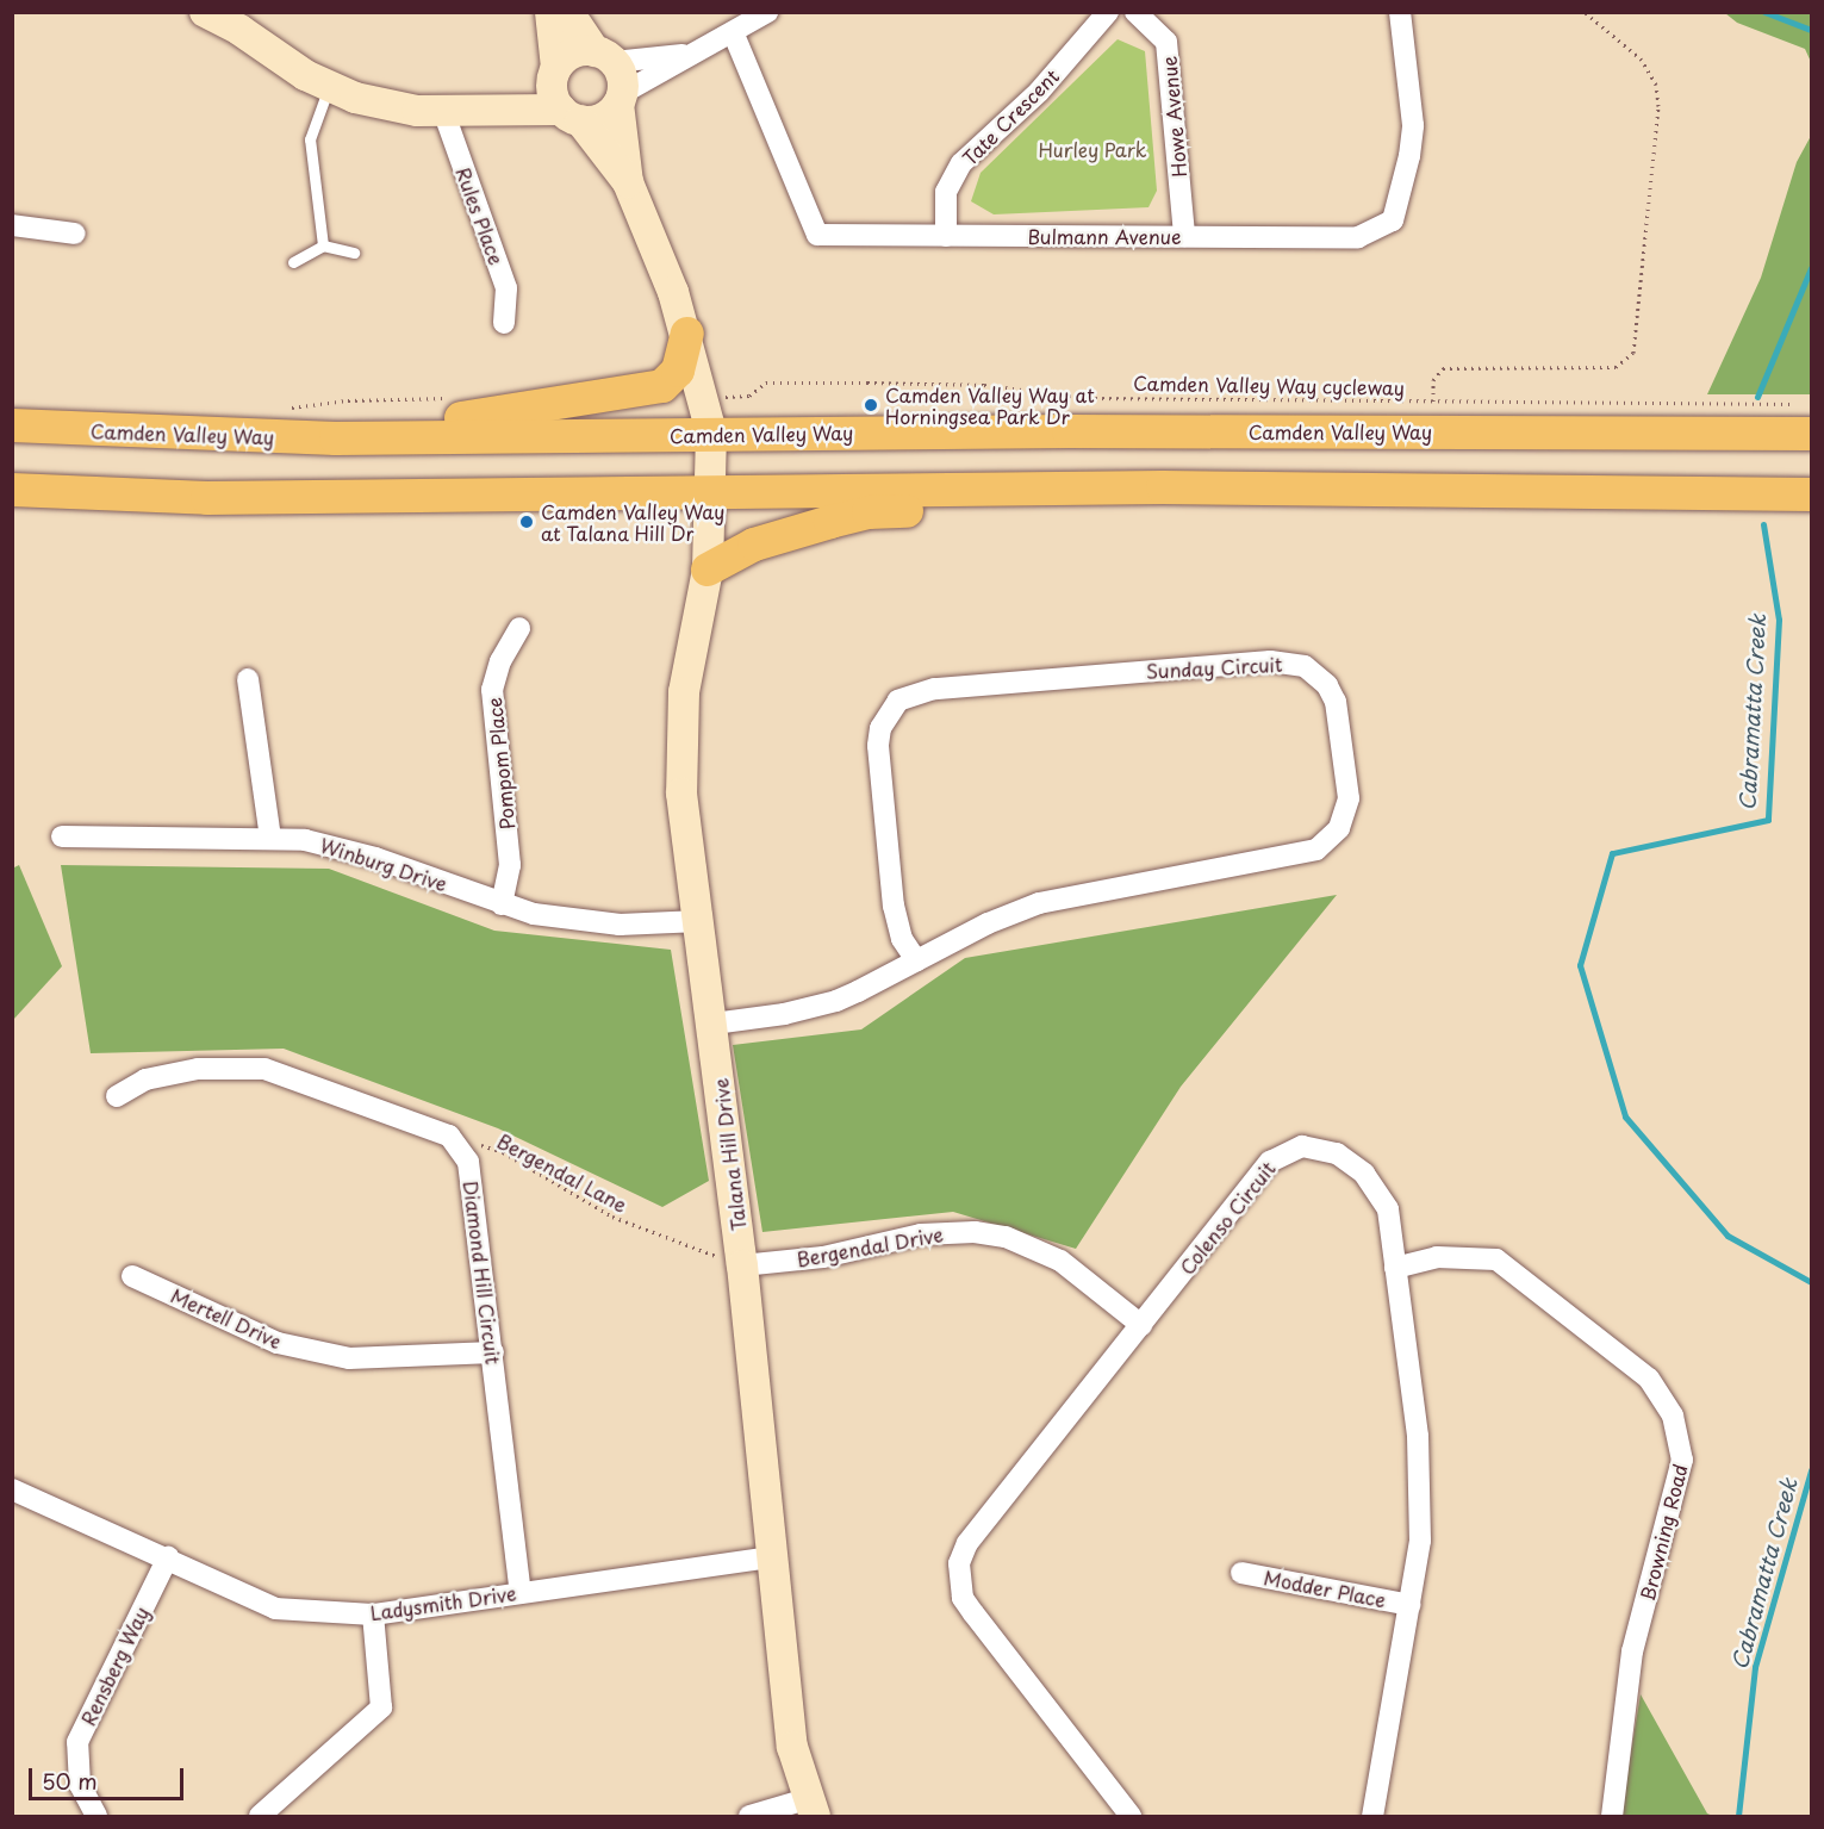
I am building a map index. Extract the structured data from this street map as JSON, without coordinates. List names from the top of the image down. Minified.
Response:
{"streets":{"main road":["Camden Valley Way"],"street":["Tate Crescent","Howe Avenue","Rules Place","Bulmann Avenue","Sunday Circuit","Pompom Place","Winburg Drive","Talana Hill Drive","Colenso Circuit","Bergendal Drive","Diamond Hill Circuit","Mertell Drive","Browning Road","Modder Place","Ladysmith Drive","Rensberg Way"],"path":["Camden Valley Way cycleway","Bergendal Lane"]},"crossings":[["Tate Crescent","Bulmann Avenue"],["Howe Avenue","Bulmann Avenue"],["Camden Valley Way cycleway","Camden Valley Way"],["Camden Valley Way","Talana Hill Drive"],["Sunday Circuit","Talana Hill Drive"],["Pompom Place","Winburg Drive"],["Winburg Drive","Talana Hill Drive"],["Talana Hill Drive","Bergendal Lane"],["Talana Hill Drive","Bergendal Drive"],["Talana Hill Drive","Ladysmith Drive"],["Bergendal Lane","Bergendal Drive"],["Bergendal Lane","Diamond Hill Circuit"],["Colenso Circuit","Bergendal Drive"],["Colenso Circuit","Browning Road"],["Colenso Circuit","Modder Place"],["Diamond Hill Circuit","Mertell Drive"],["Diamond Hill Circuit","Ladysmith Drive"],["Ladysmith Drive","Rensberg Way"]],"water":["Cabramatta Creek"],"parks":["Hurley Park"],"places":["Camden Valley Way at Horningsea Park Dr","Camden Valley Way at Talana Hill Dr"],"scale_bar":"50 m"}
